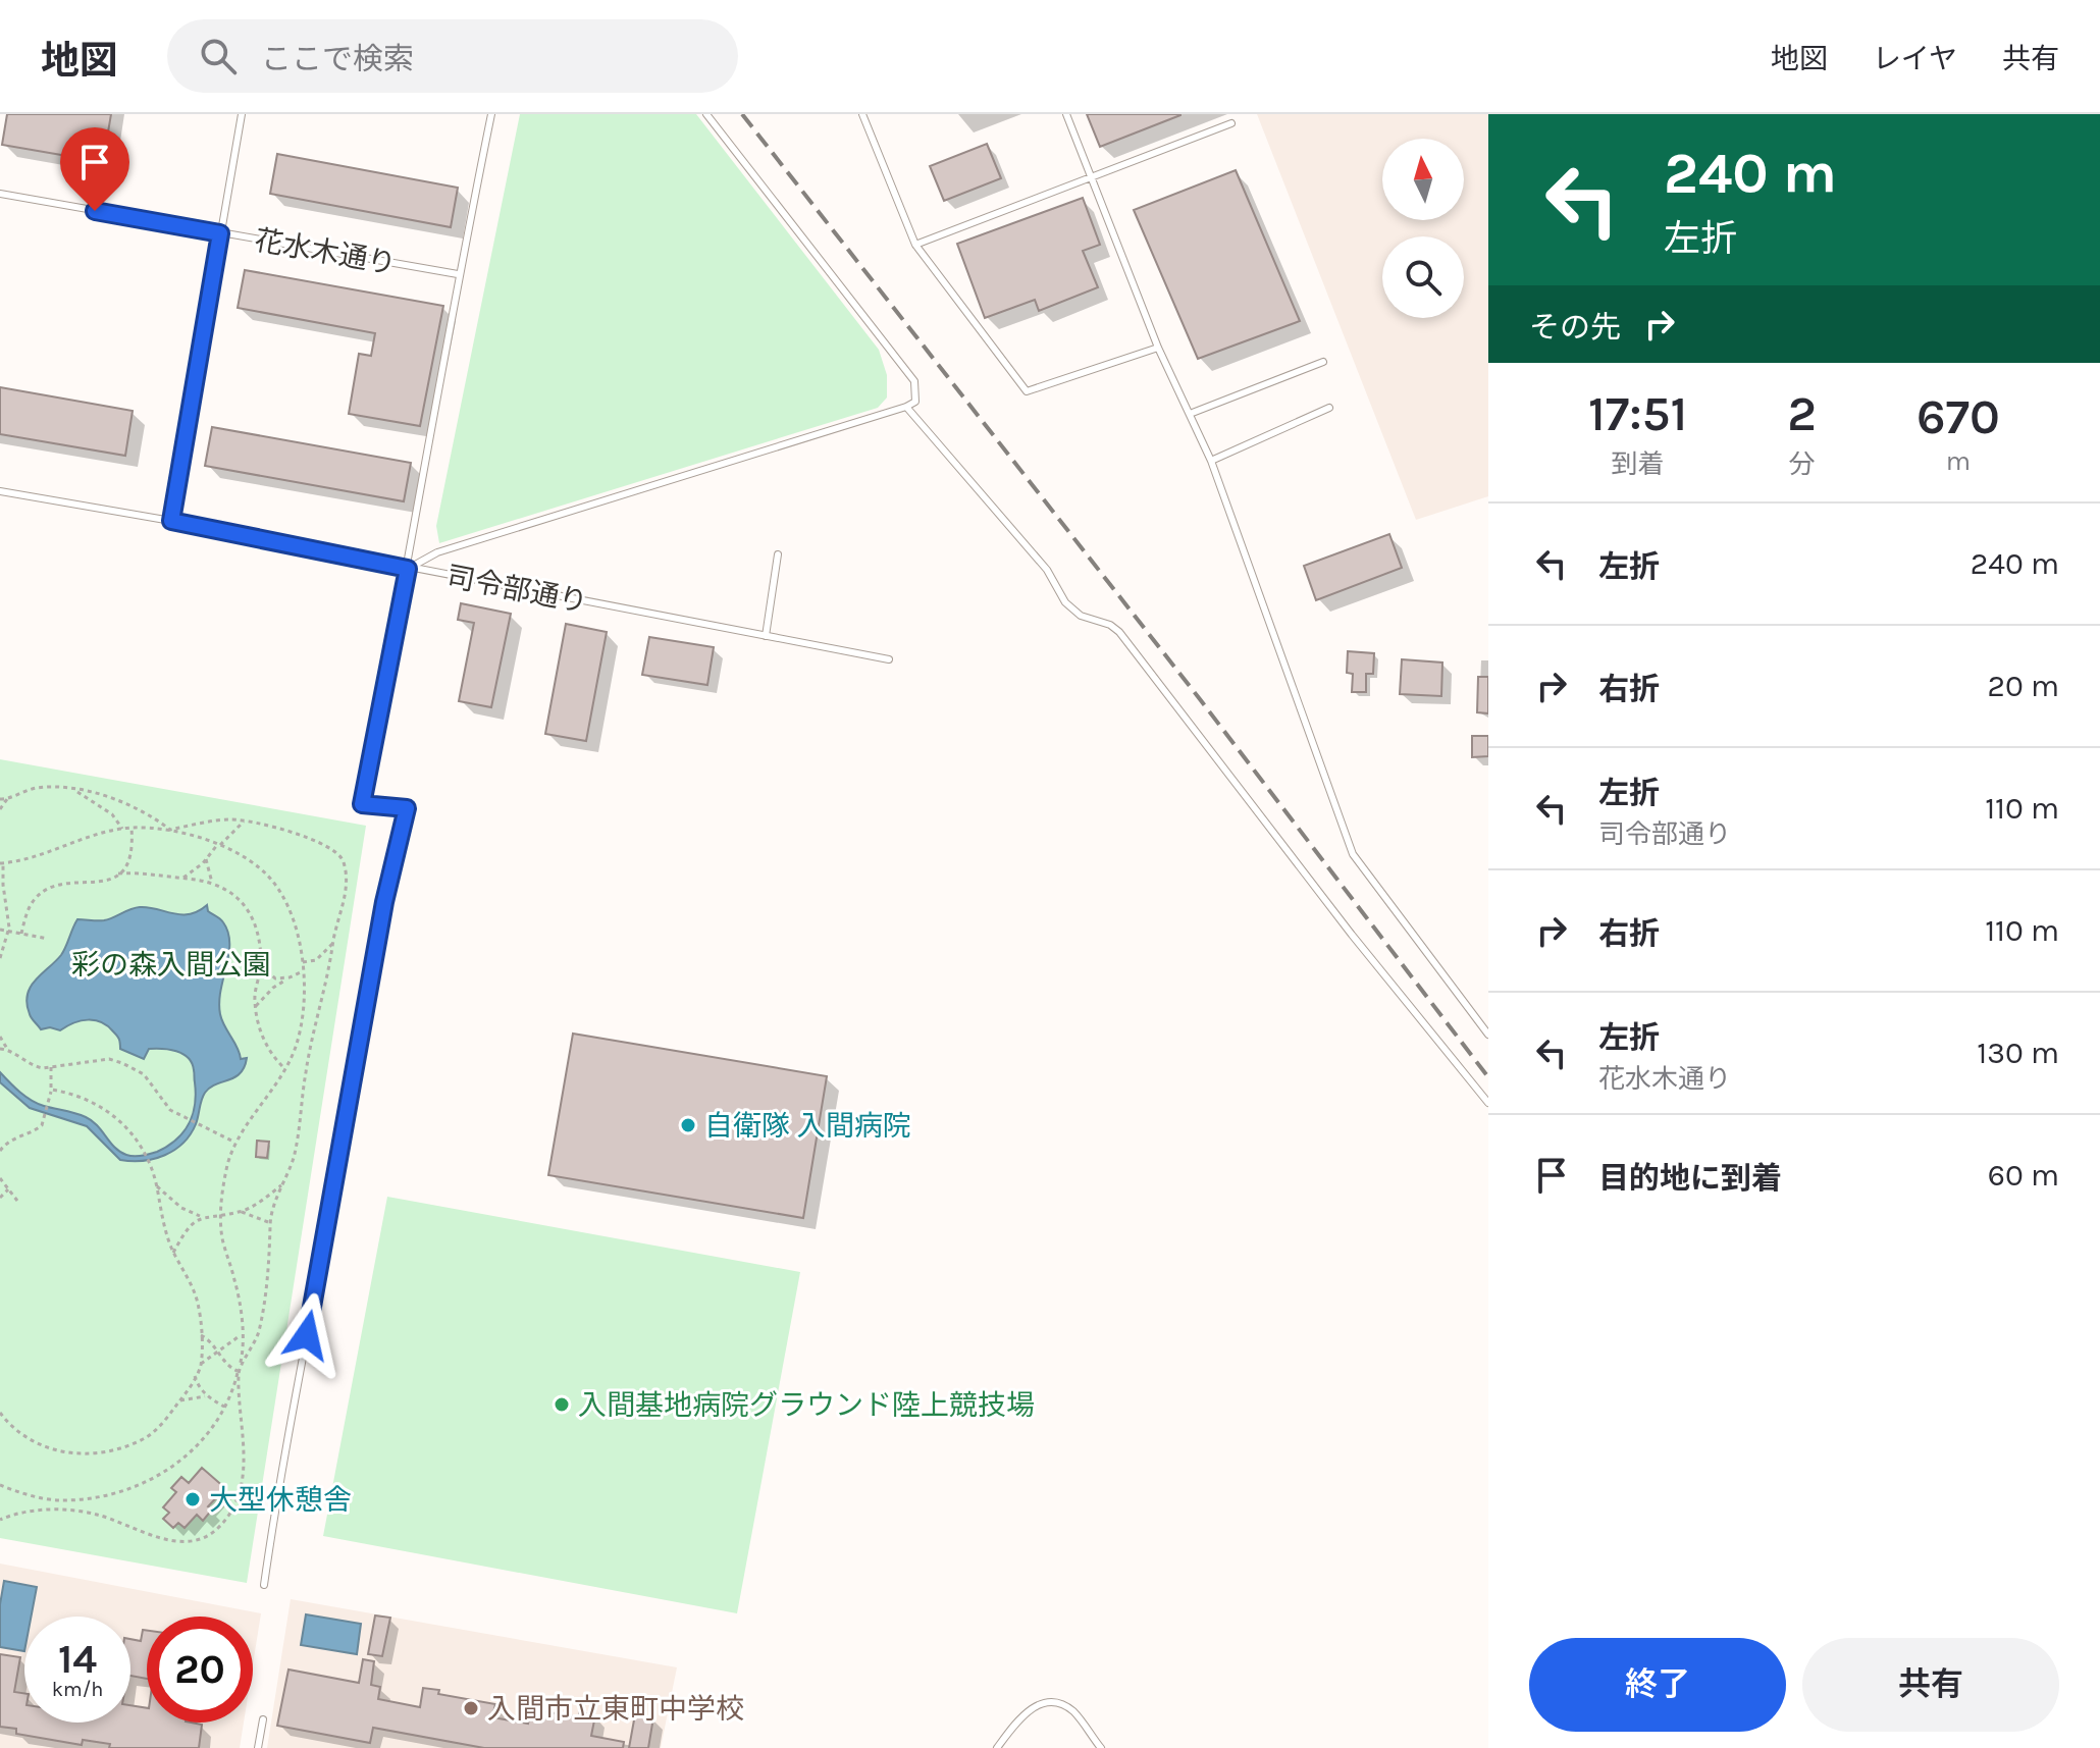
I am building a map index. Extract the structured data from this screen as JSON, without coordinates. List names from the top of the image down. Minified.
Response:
{"streets":{"lane":["花水木通り","司令部通り"]},"parks":["彩の森入間公園"],"places":["自衛隊 入間病院","入間基地病院グラウンド陸上競技場","大型休憩舎","入間市立東町中学校"],"north":"top","page":{"header":"地図","search":"ここで検索","nav":["地図","レイヤ","共有"],"turn":["240 m","左折"],"then":"その先","eta":["17:51","到着","2","分","670","m"],"list":[{"name":"左折","value":"240 m"},{"name":"右折","value":"20 m"},{"name":"左折","note":"司令部通り","value":"110 m"},{"name":"右折","value":"110 m"},{"name":"左折","note":"花水木通り","value":"130 m"},{"name":"目的地に到着","value":"60 m"}],"speed":"14 km/h","limit":"20","buttons":["終了","共有"]}}
